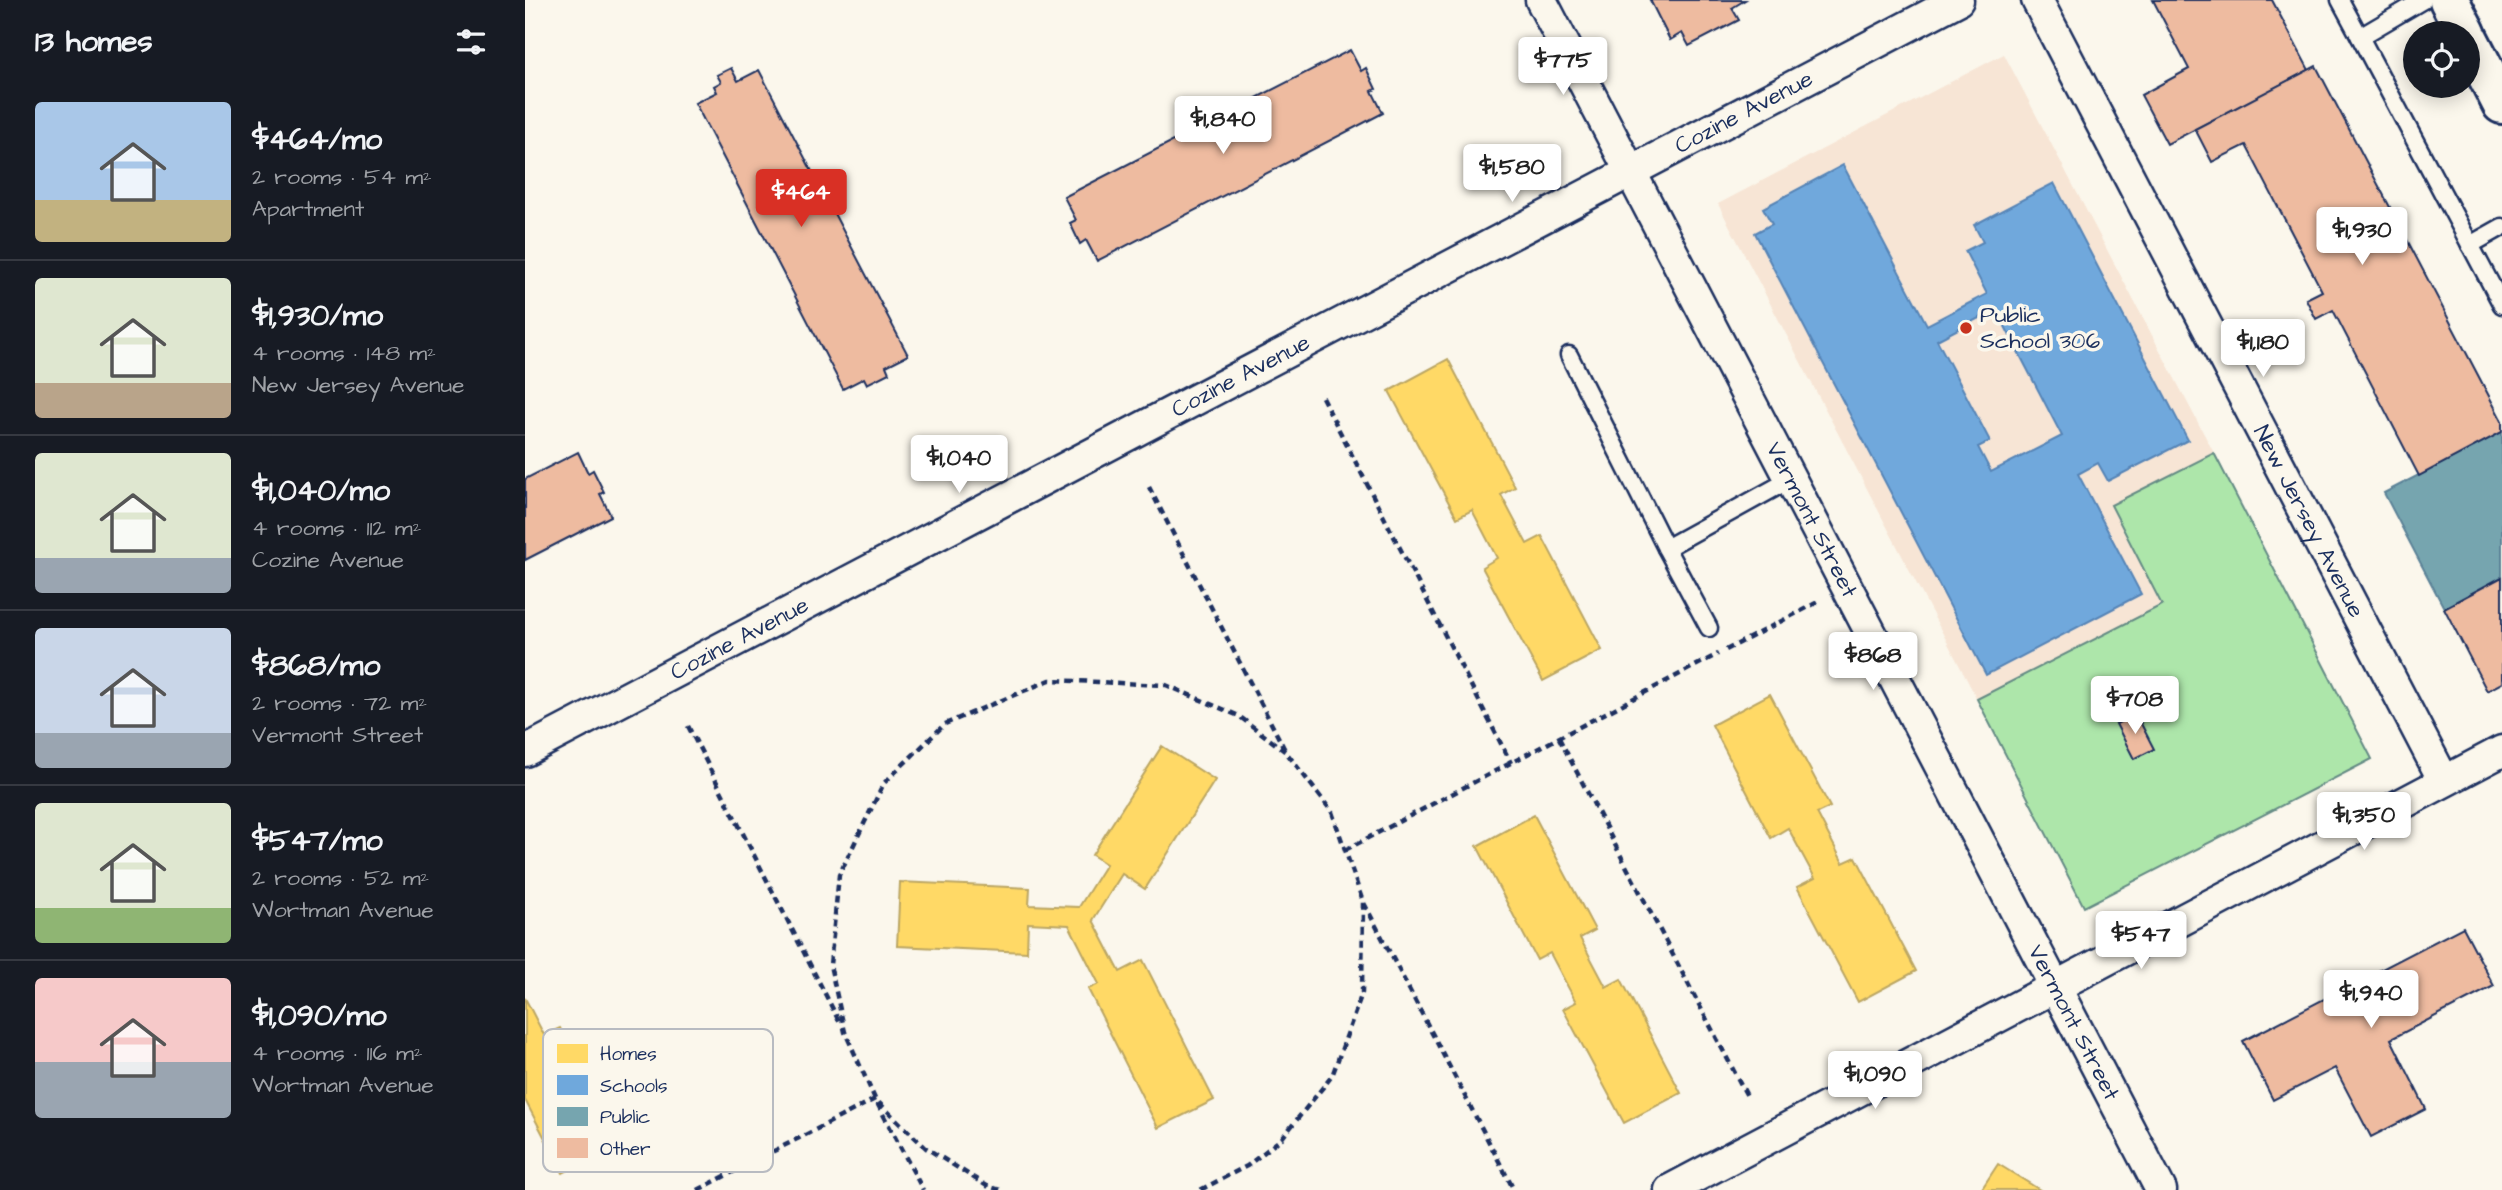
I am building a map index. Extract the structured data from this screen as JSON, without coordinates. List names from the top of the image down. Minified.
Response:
{"streets":{"street":["Cozine Avenue","Vermont Street","New Jersey Avenue"]},"crossings":[["Cozine Avenue","Vermont Street"]],"places":["Public School 306"],"legend":["Homes","Schools","Public","Other"],"page":{"heading":"13 homes","price":["$775","$1,840","$1,580","$464","$1,930","$1,180","$1,040","$868","$708","$1,350","$547","$1,940","$1,090"],"list":[{"name":"$464/mo","note":"2 rooms · 54 m² · Apartment"},{"name":"$1,930/mo","note":"4 rooms · 148 m² · New Jersey Avenue"},{"name":"$1,040/mo","note":"4 rooms · 112 m² · Cozine Avenue"},{"name":"$868/mo","note":"2 rooms · 72 m² · Vermont Street"},{"name":"$547/mo","note":"2 rooms · 52 m² · Wortman Avenue"},{"name":"$1,090/mo","note":"4 rooms · 116 m² · Wortman Avenue"}]}}
